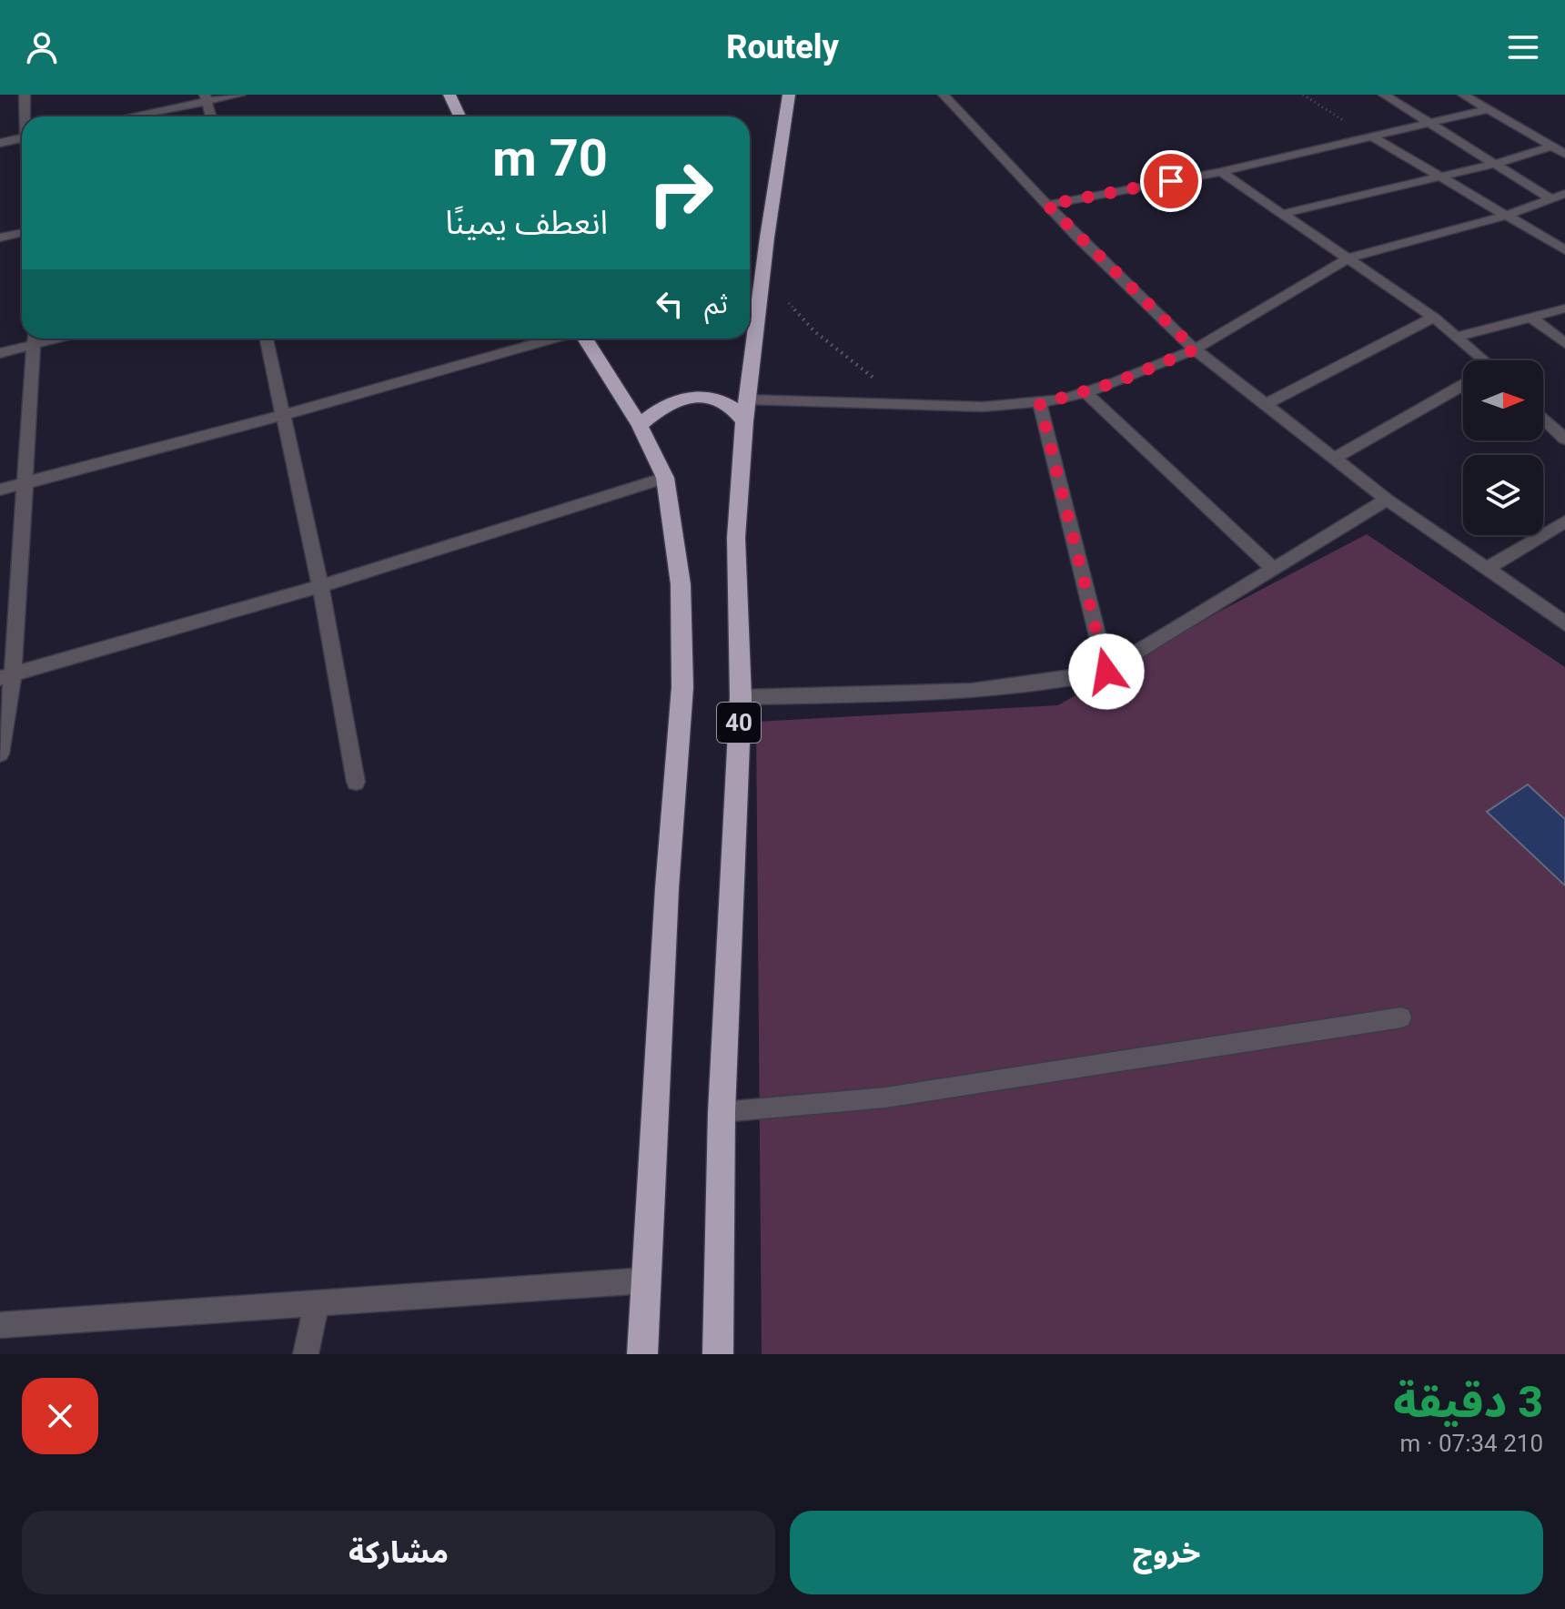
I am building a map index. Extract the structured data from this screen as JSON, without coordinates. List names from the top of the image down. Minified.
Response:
{"streets":{"highway":["40"]},"north":"right","page":{"header":"Routely","turn":["70 m","انعطف يمينًا"],"then":"ثم","heading":["3 دقيقة","210 m · 07:34"],"buttons":["خروج","مشاركة"]}}
